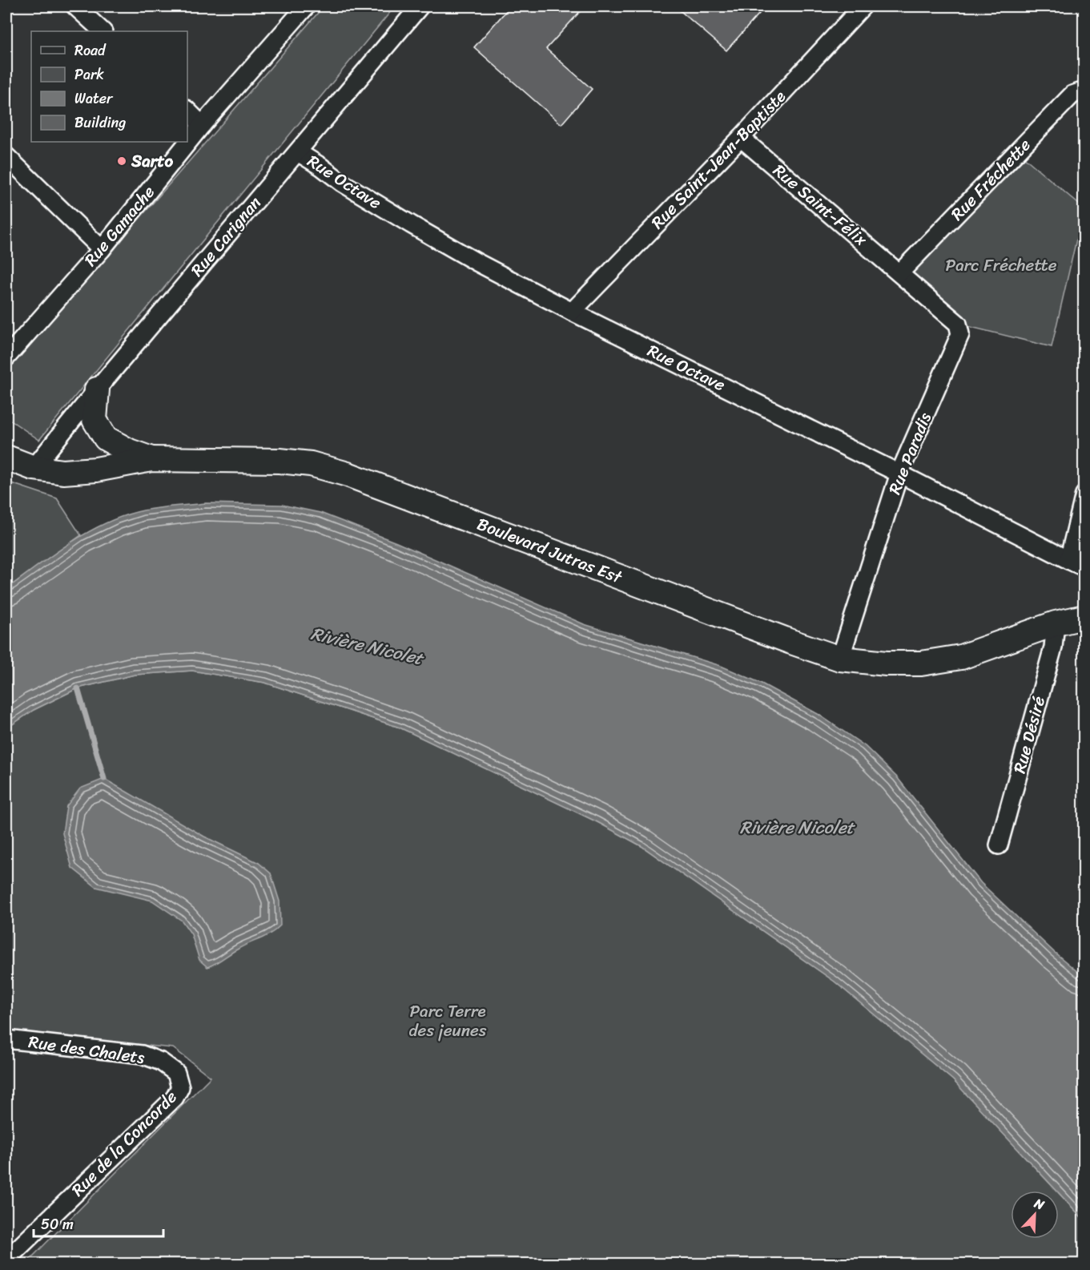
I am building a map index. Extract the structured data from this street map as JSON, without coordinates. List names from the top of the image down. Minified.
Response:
{"streets":{"main road":["Boulevard Jutras Est"],"street":["Rue Saint-Jean-Baptiste","Rue Fréchette","Rue Octave","Rue Saint-Félix","Rue Gamache","Rue Carignan","Rue Paradis","Rue Désiré","Rue des Chalets","Rue de la Concorde"]},"crossings":[["Rue Saint-Jean-Baptiste","Rue Octave"],["Rue Saint-Jean-Baptiste","Rue Saint-Félix"],["Rue Fréchette","Rue Saint-Félix"],["Rue Fréchette","Rue Paradis"],["Rue Octave","Rue Carignan"],["Rue Octave","Rue Paradis"],["Rue Saint-Félix","Rue Paradis"],["Rue Carignan","Boulevard Jutras Est"],["Rue Paradis","Boulevard Jutras Est"],["Boulevard Jutras Est","Rue Désiré"],["Rue des Chalets","Rue de la Concorde"]],"water":["Rivière Nicolet"],"parks":["Parc Fréchette","Parc Terre des jeunes"],"places":["Sarto"],"legend":["Road","Park","Water","Building"],"scale_bar":"50 m","north":"top right"}
